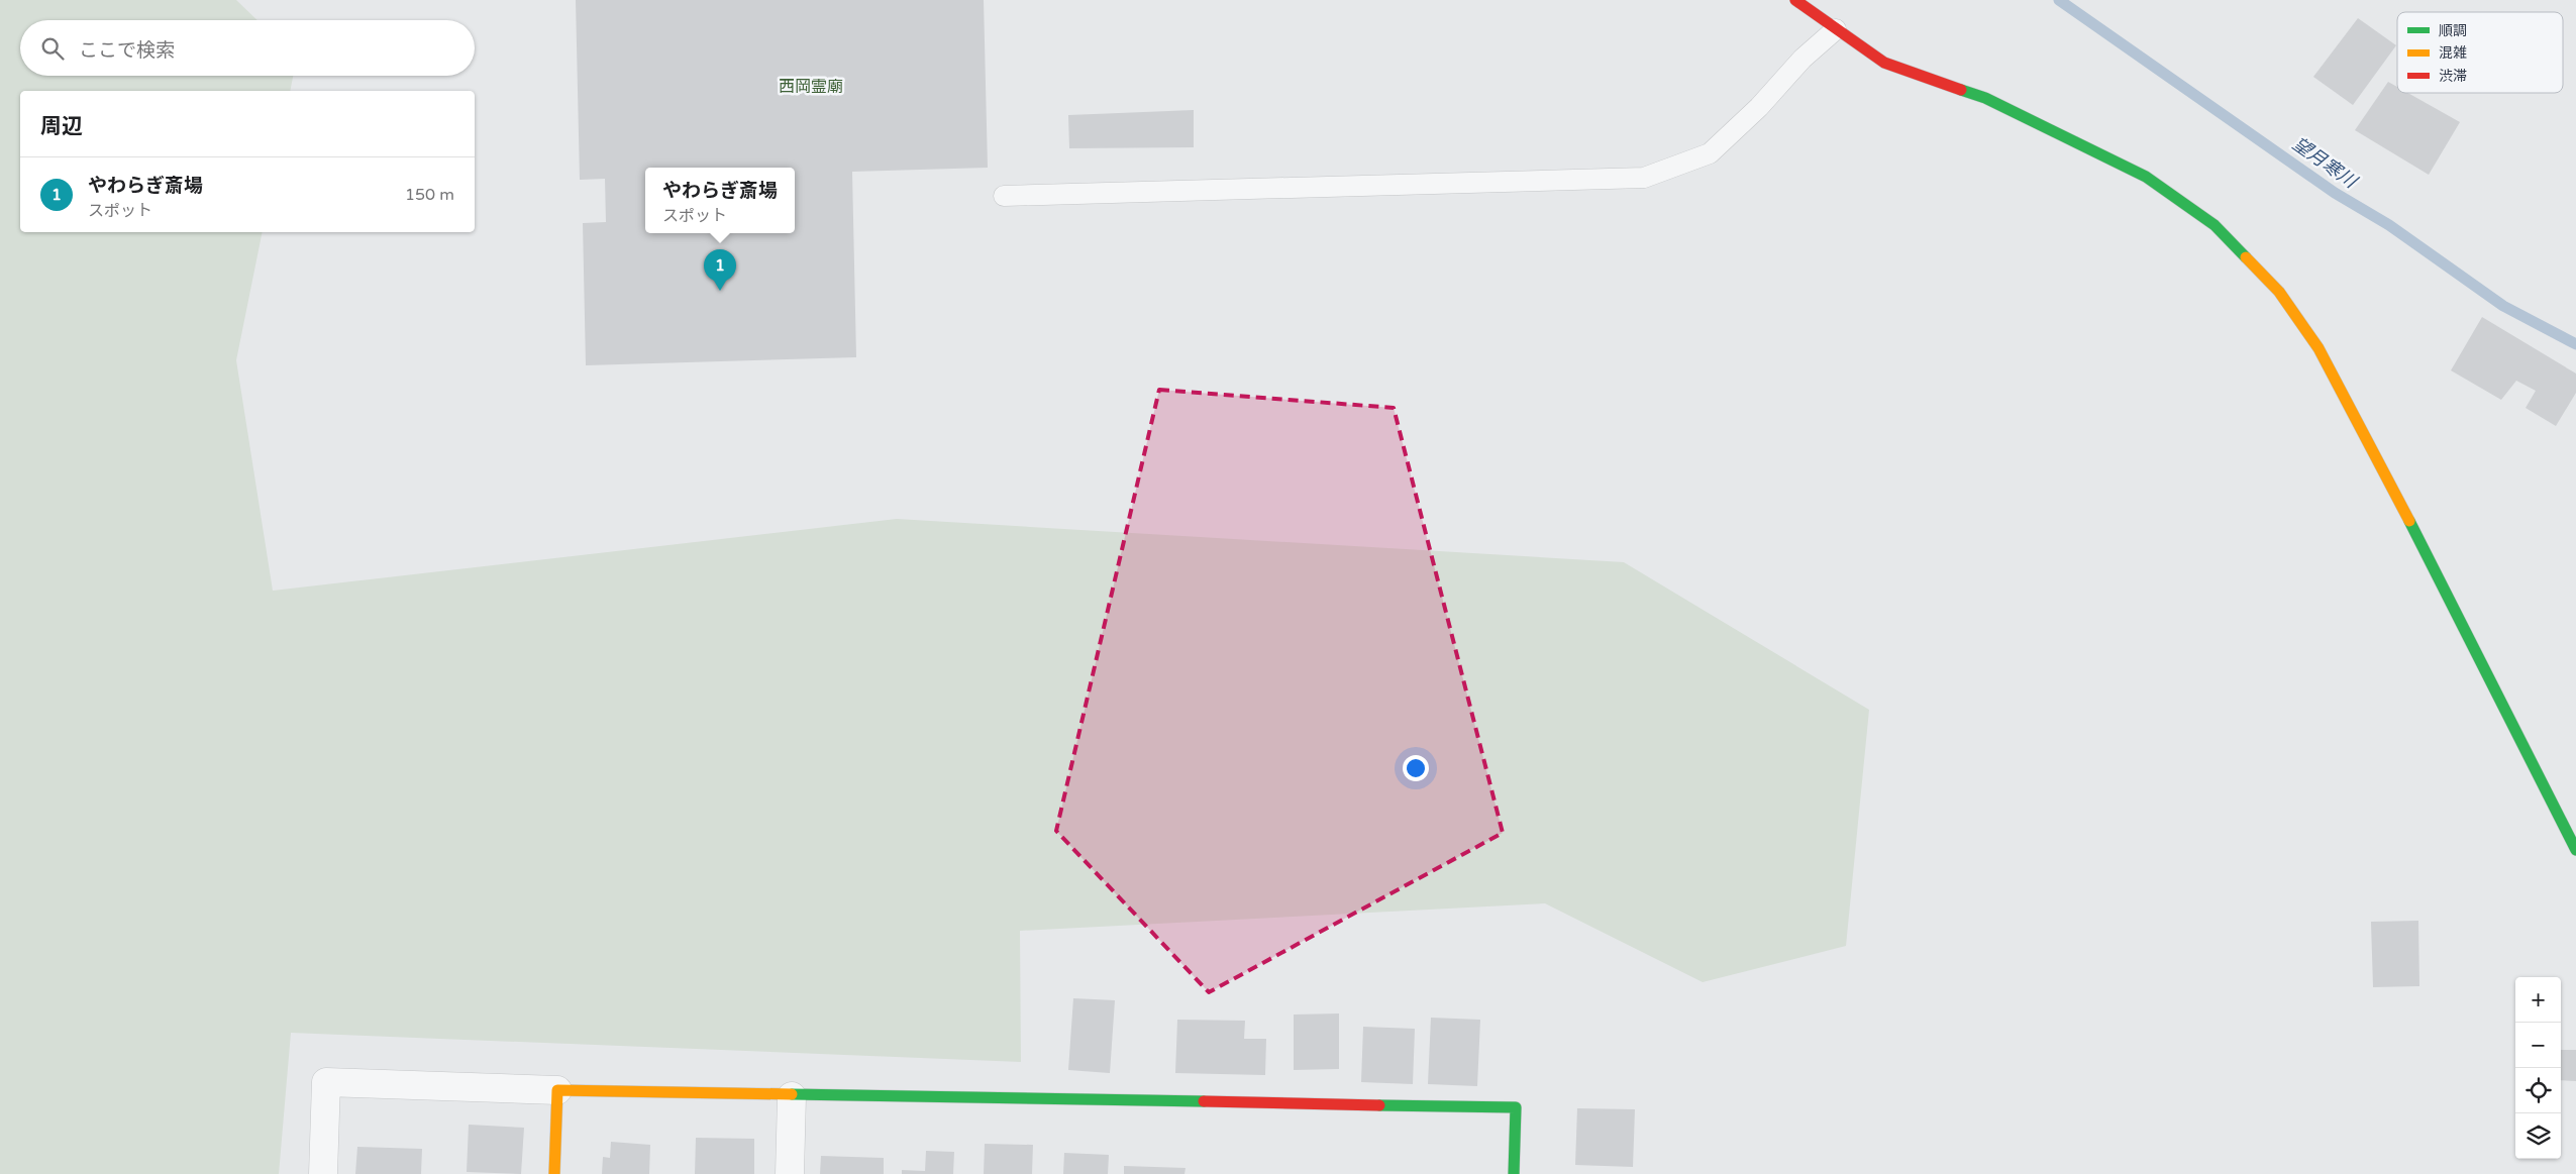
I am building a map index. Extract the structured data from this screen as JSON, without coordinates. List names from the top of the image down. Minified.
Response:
{"water":["望月寒川"],"parks":["西岡霊廟"],"legend":["順調","混雑","渋滞"],"page":{"search":"ここで検索","heading":"周辺","list":[{"mark":"1","name":"やわらぎ斎場","note":"スポット","value":"150 m"}],"popup":["やわらぎ斎場","スポット"],"pins":"1","map_buttons":["+","−"]}}
